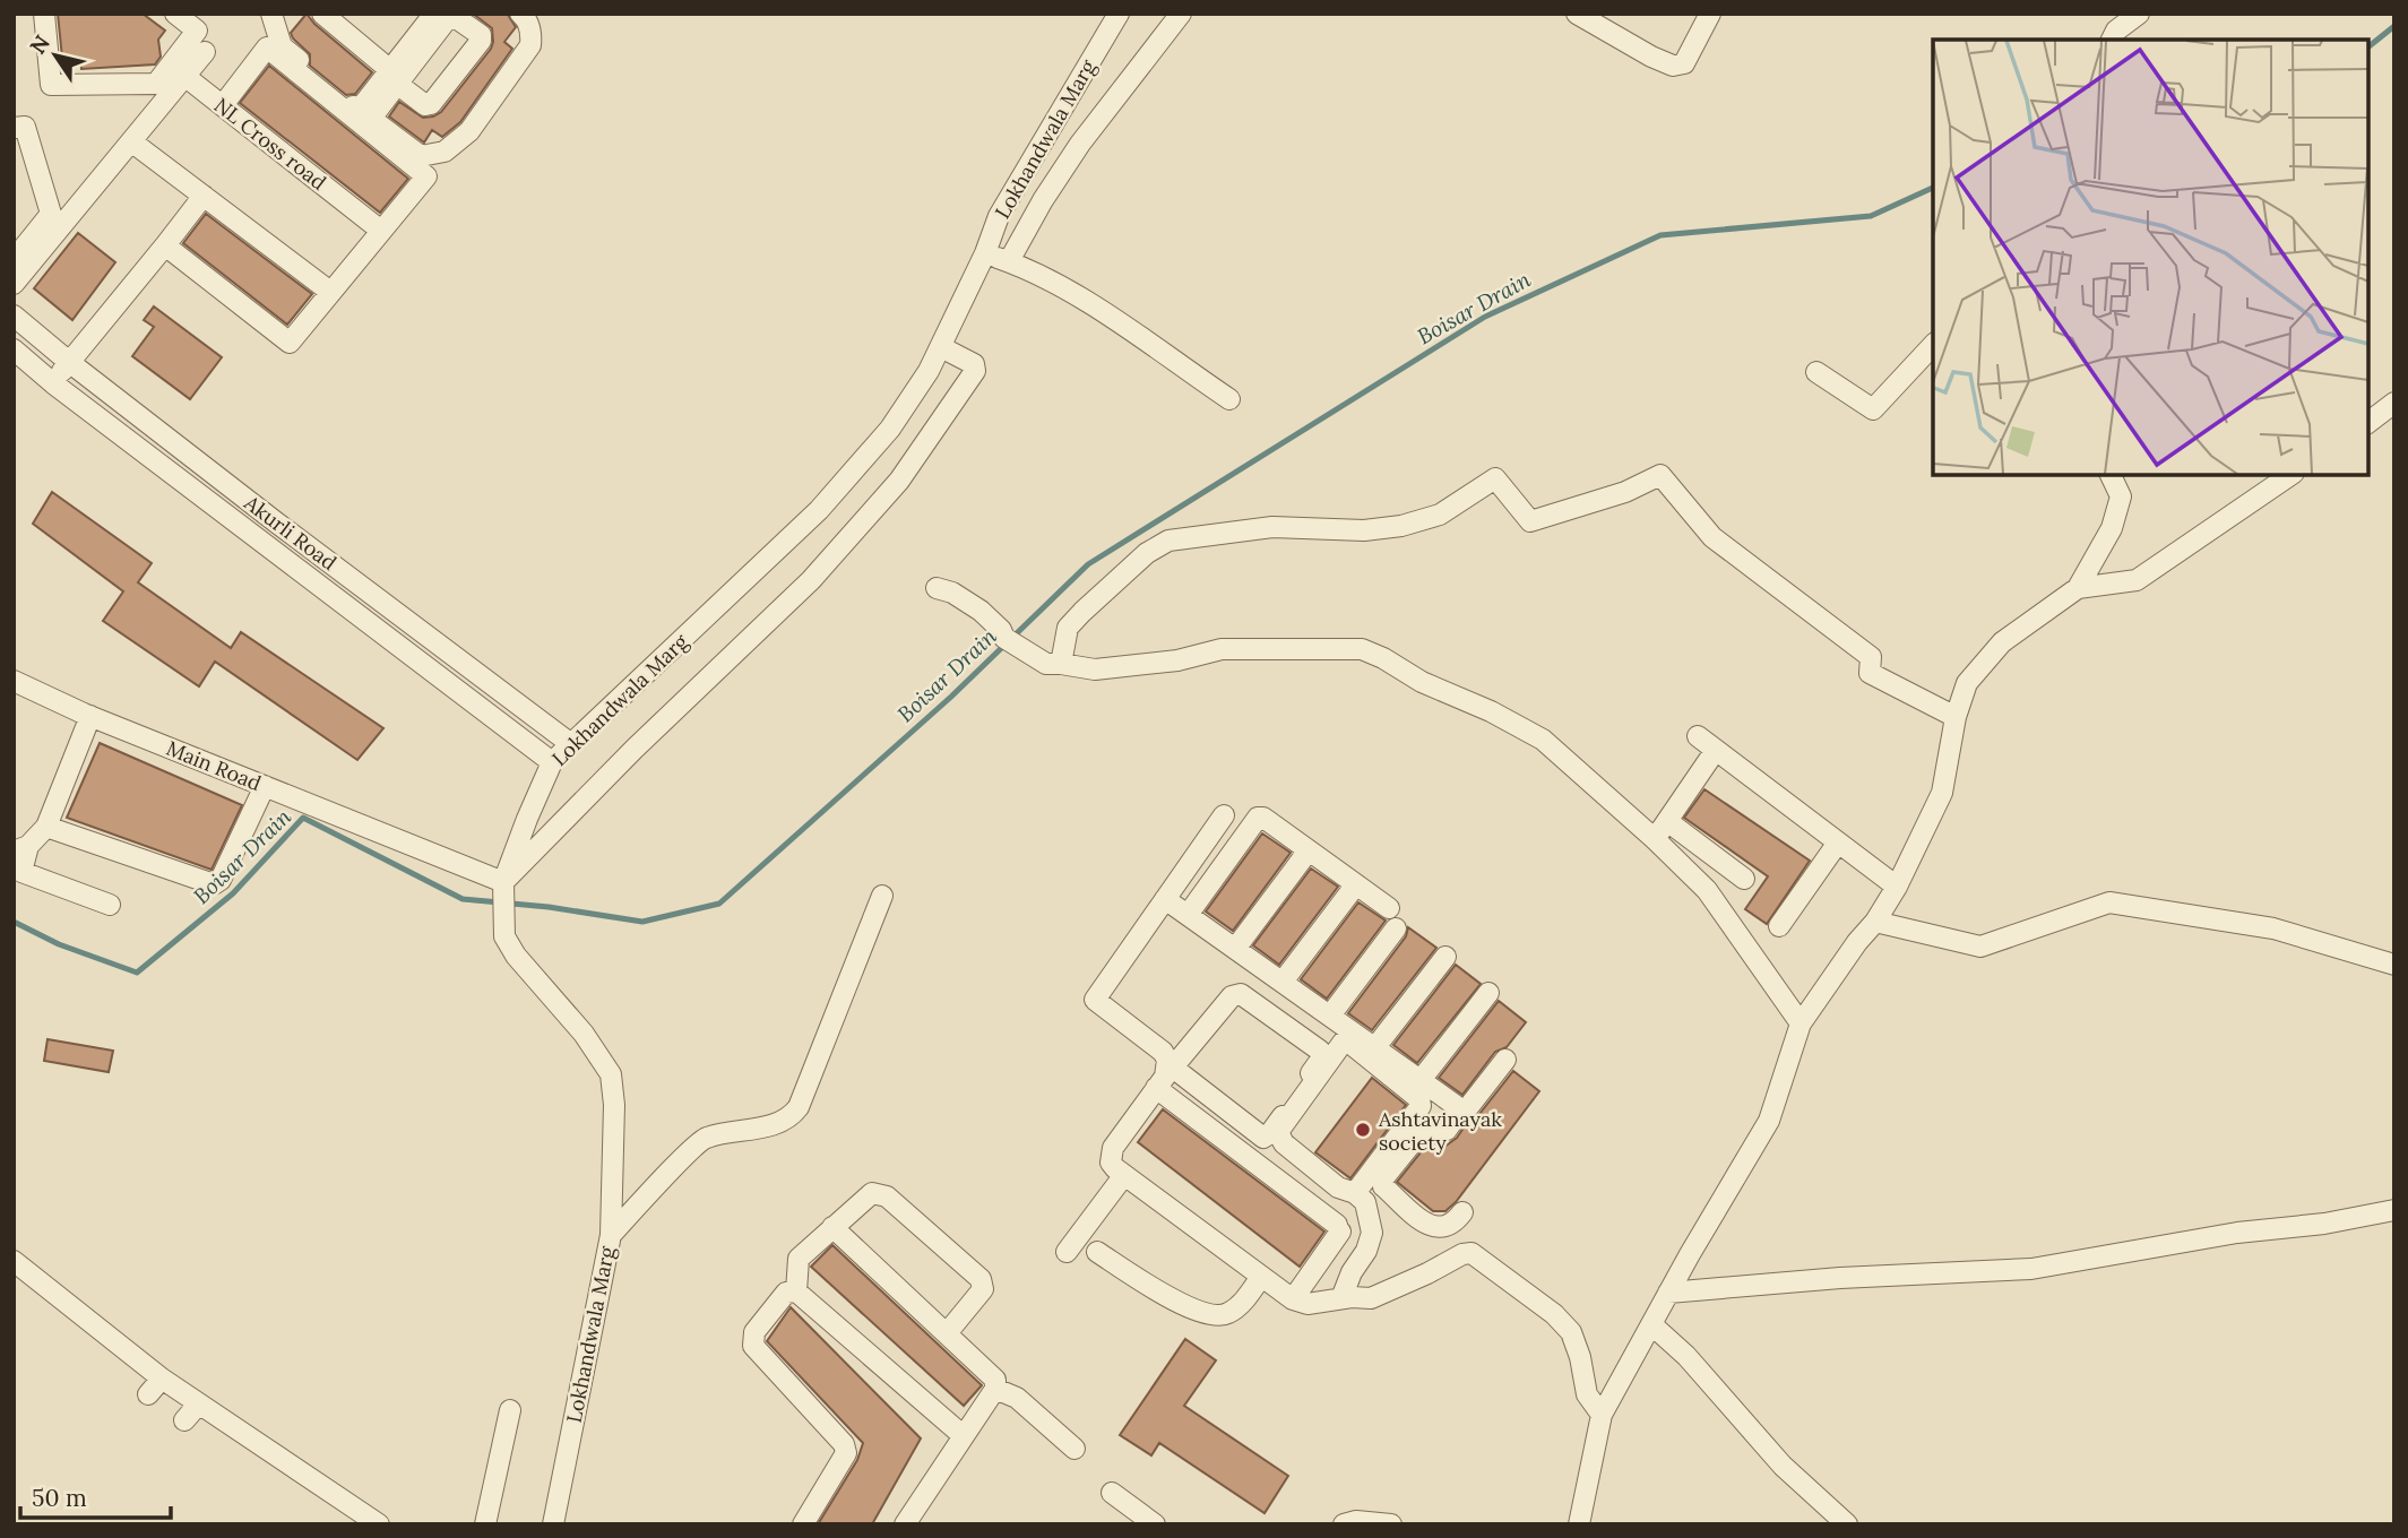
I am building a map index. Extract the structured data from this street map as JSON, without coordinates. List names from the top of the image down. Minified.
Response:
{"streets":{"street":["Lokhandwala Marg","NL Cross road","Akurli Road","Main Road"]},"crossings":[["Lokhandwala Marg","Akurli Road"],["Lokhandwala Marg","Main Road"]],"water":["Boisar Drain"],"places":["Ashtavinayak society"],"scale_bar":"50 m","north":"top left"}
